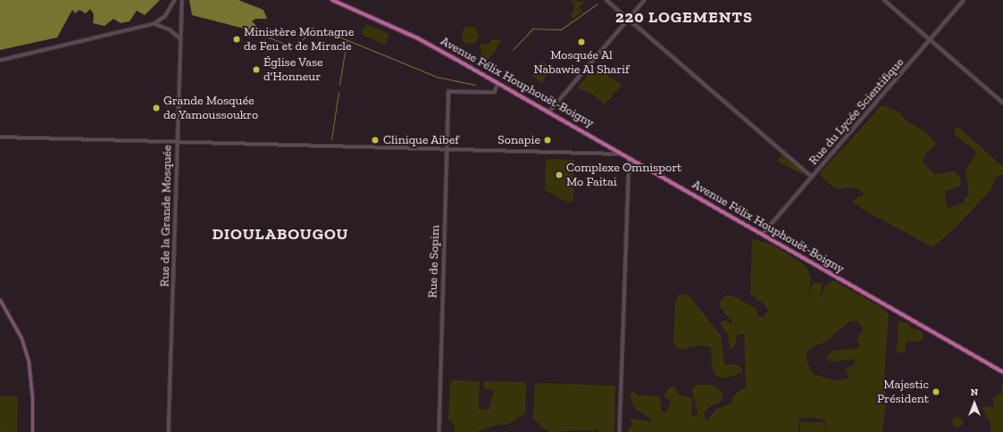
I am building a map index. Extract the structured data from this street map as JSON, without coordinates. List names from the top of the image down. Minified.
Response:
{"streets":{"highway":["Avenue Félix Houphouët-Boigny"],"street":["Rue du Lycée Scientifique","Rue de la Grande Mosquée","Rue de Sopim"]},"crossings":[["Avenue Félix Houphouët-Boigny","Rue du Lycée Scientifique"],["Avenue Félix Houphouët-Boigny","Rue de Sopim"]],"districts":["220 LOGEMENTS","DIOULABOUGOU"],"places":["Ministère Montagne de Feu et de Miracle","Mosquée Al Nabawie Al Sharif","Église Vase d'Honneur","Grande Mosquée de Yamoussoukro","Clinique Aibef","Sonapie","Complexe Omnisport Mo Faitai","Majestic Président"],"north":"top"}
